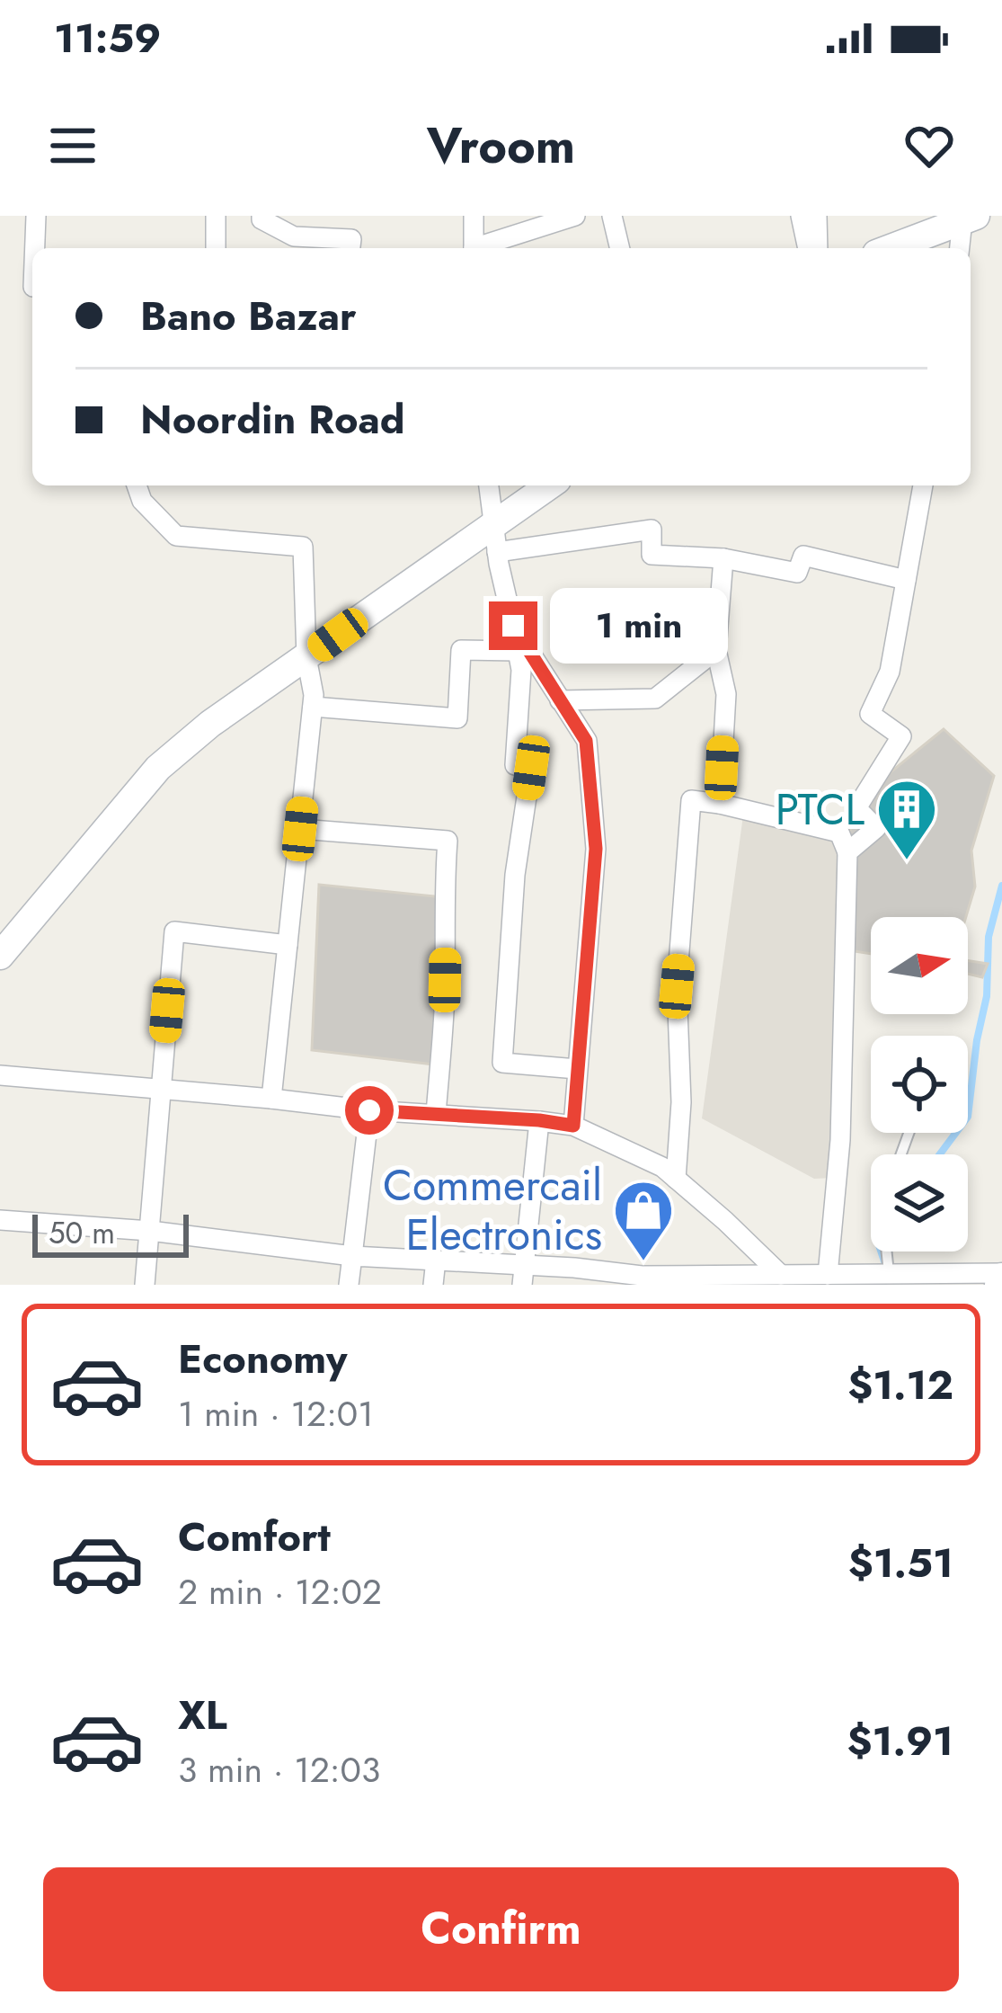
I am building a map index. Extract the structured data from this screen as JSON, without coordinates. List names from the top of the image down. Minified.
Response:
{"places":{"building":["PTCL"],"shop":["Commercail Electronics"]},"scale_bar":"50 m","north":"right","page":{"status":"11:59","header":"Vroom","banner":["Bano Bazar","Noordin Road"],"bubble":"1 min","scale":"50 m","list":[{"name":"Economy","note":"1 min · 12:01","value":"$1.12"},{"name":"Comfort","note":"2 min · 12:02","value":"$1.51"},{"name":"XL","note":"3 min · 12:03","value":"$1.91"}],"buttons":"Confirm"}}
